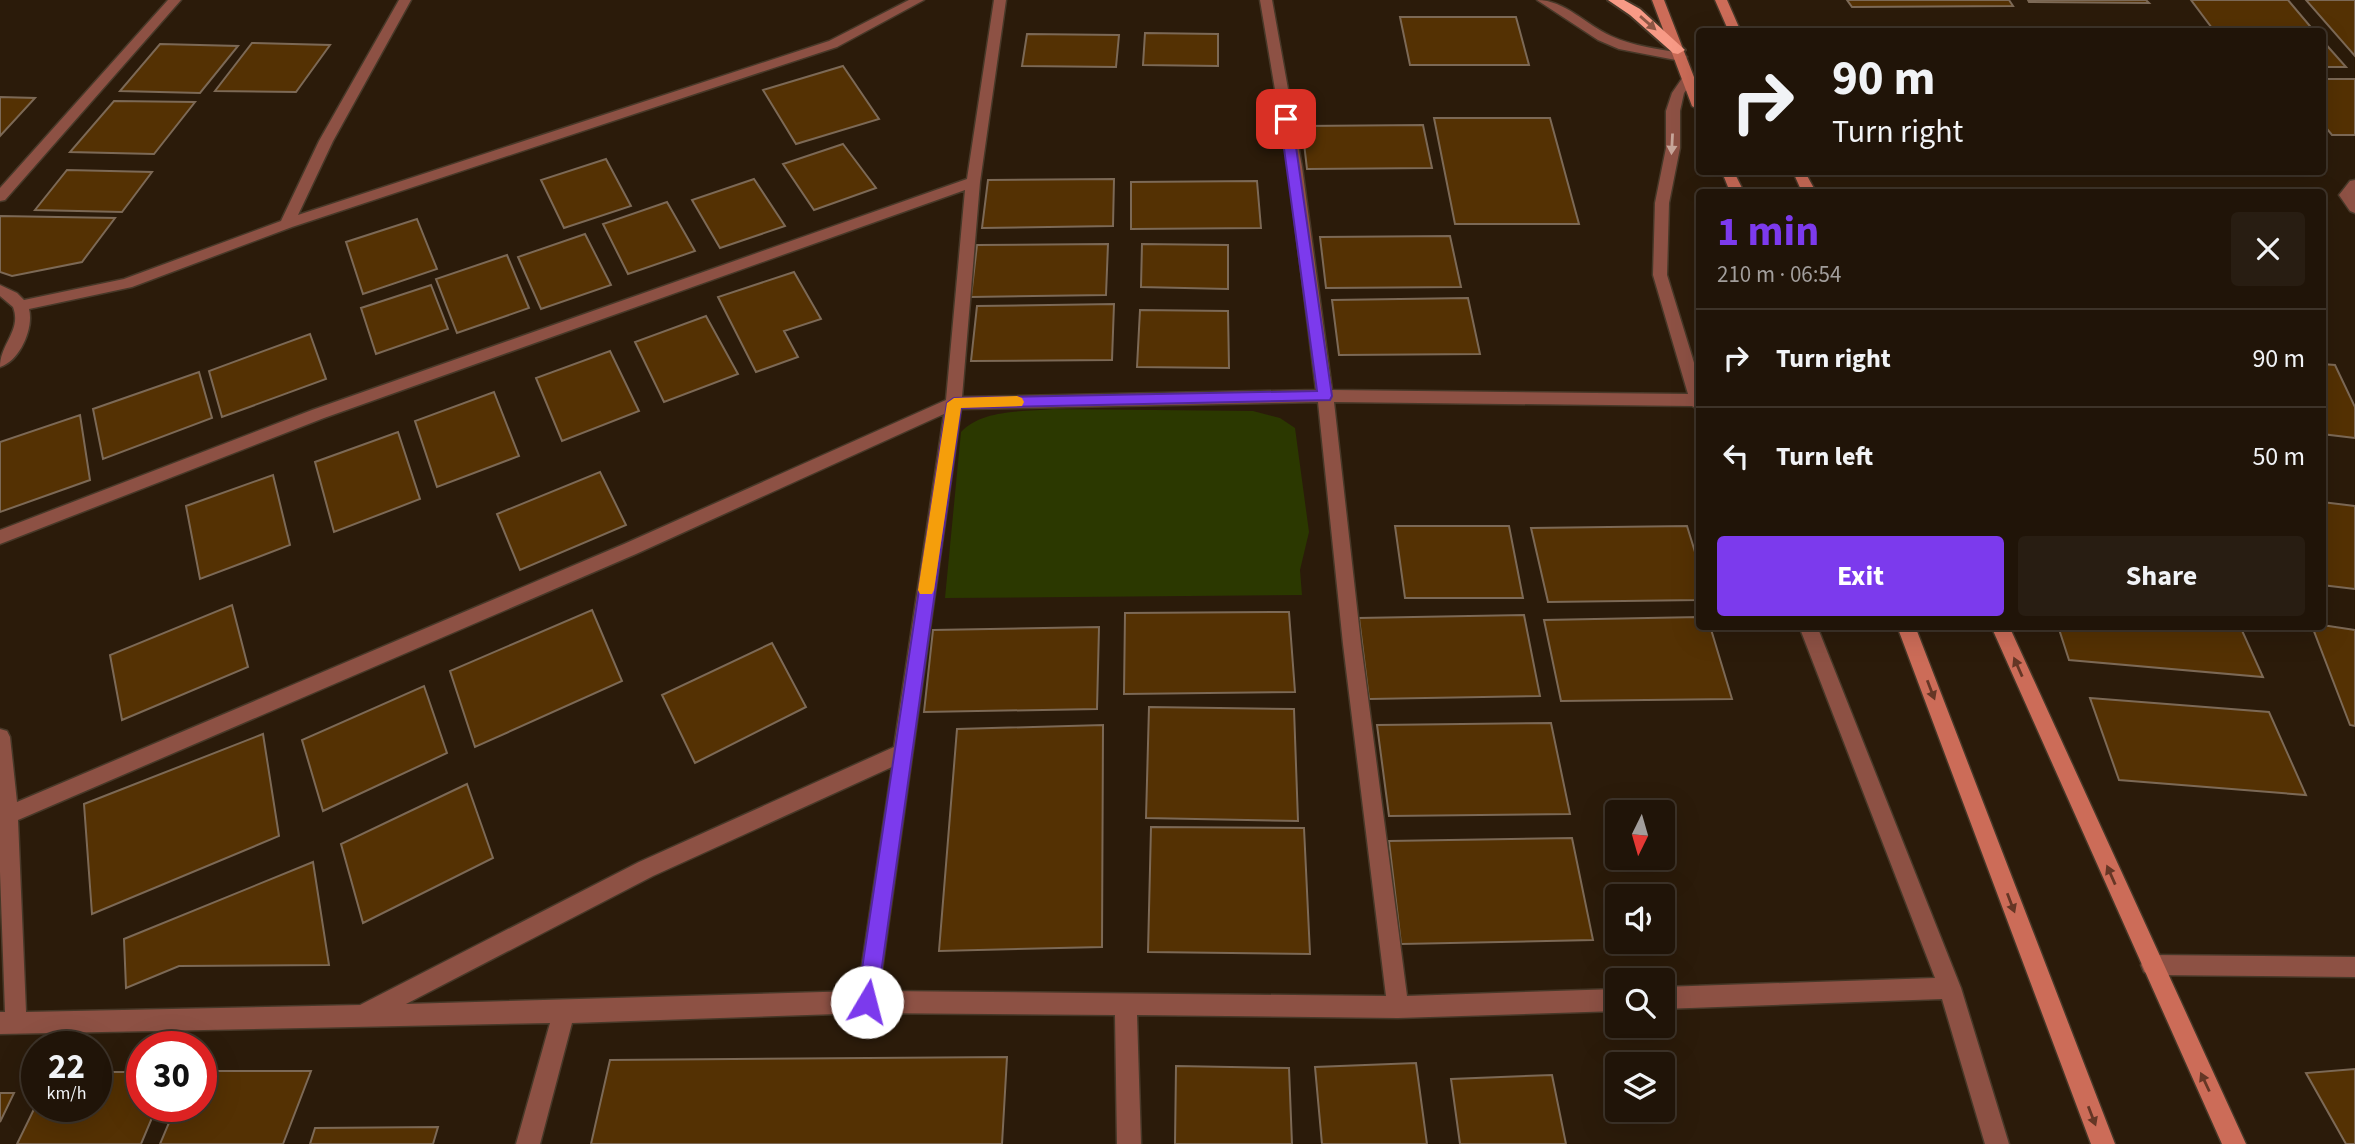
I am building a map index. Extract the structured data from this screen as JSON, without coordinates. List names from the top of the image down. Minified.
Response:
{"north":"bottom","page":{"turn":["90 m","Turn right"],"heading":["1 min","210 m · 06:54"],"list":[{"name":"Turn right","value":"90 m"},{"name":"Turn left","value":"50 m"}],"buttons":["Exit","Share"],"speed":"22 km/h","limit":"30"}}
